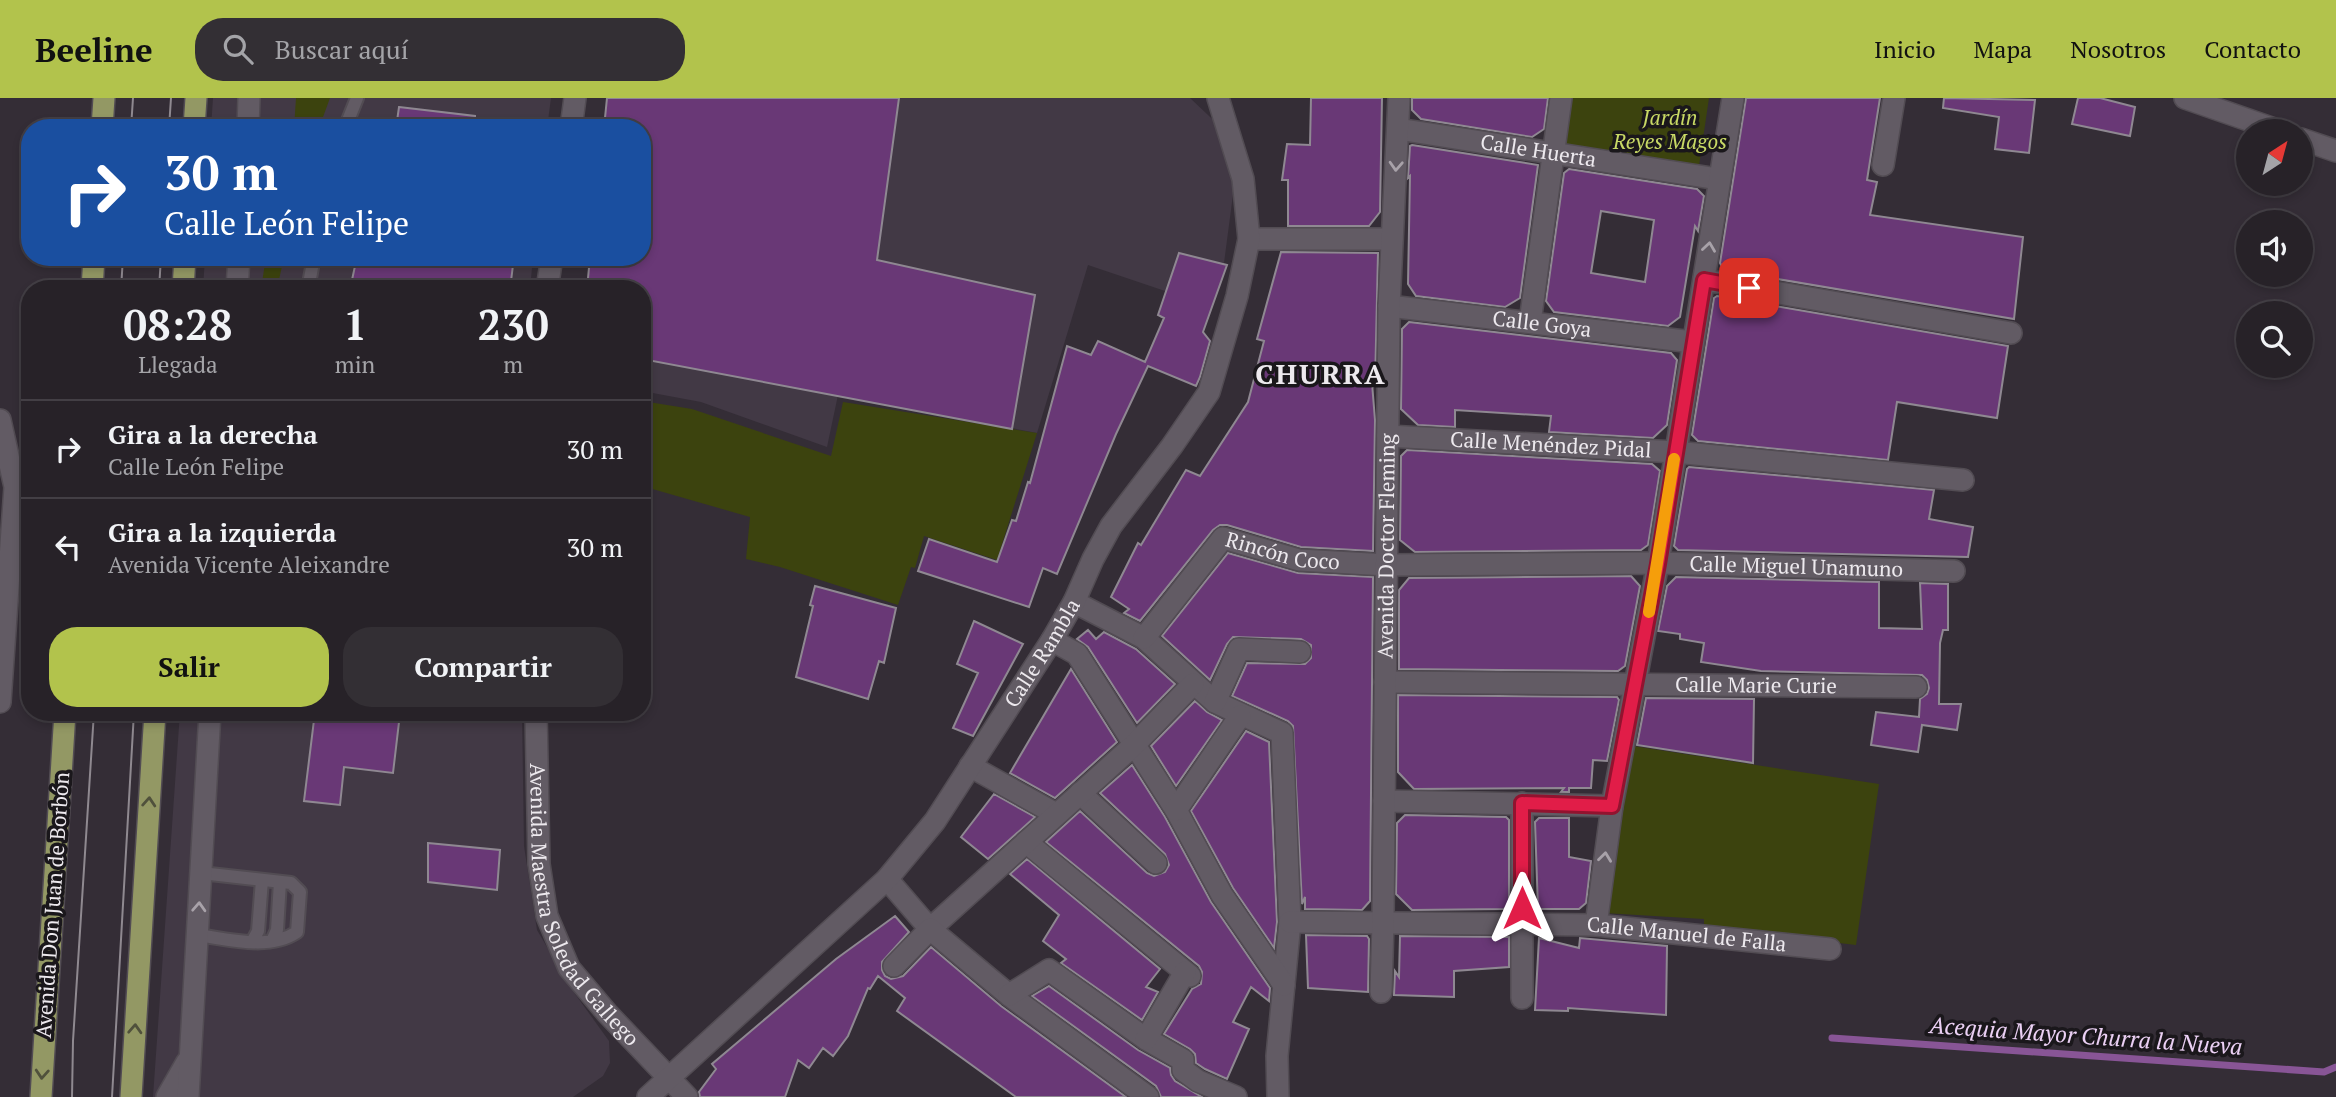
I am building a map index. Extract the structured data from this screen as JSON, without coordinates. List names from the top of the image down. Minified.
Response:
{"streets":{"main road":["Avenida Don Juan de Borbón"],"street":["Calle Huerta","Calle Goya","Calle Menéndez Pidal","Avenida Doctor Fleming","Rincón Coco","Calle Miguel Unamuno","Calle Rambla","Calle Marie Curie","Avenida Maestra Soledad Gallego","Calle Manuel de Falla"]},"crossings":[["Calle Huerta","Avenida Doctor Fleming"],["Calle Goya","Avenida Doctor Fleming"],["Calle Menéndez Pidal","Avenida Doctor Fleming"],["Avenida Doctor Fleming","Rincón Coco"],["Avenida Doctor Fleming","Calle Miguel Unamuno"],["Avenida Doctor Fleming","Calle Marie Curie"],["Avenida Doctor Fleming","Calle Manuel de Falla"],["Rincón Coco","Calle Miguel Unamuno"],["Calle Rambla","Avenida Maestra Soledad Gallego"]],"districts":["CHURRA"],"water":["Acequia Mayor Churra la Nueva"],"parks":["Jardín Reyes Magos"],"north":"top right","page":{"header":"Beeline","search":"Buscar aquí","nav":["Inicio","Mapa","Nosotros","Contacto"],"turn":["30 m","Calle León Felipe"],"eta":["08:28","Llegada","1","min","230","m"],"list":[{"name":"Gira a la derecha","note":"Calle León Felipe","value":"30 m"},{"name":"Gira a la izquierda","note":"Avenida Vicente Aleixandre","value":"30 m"}],"buttons":["Salir","Compartir"]}}
